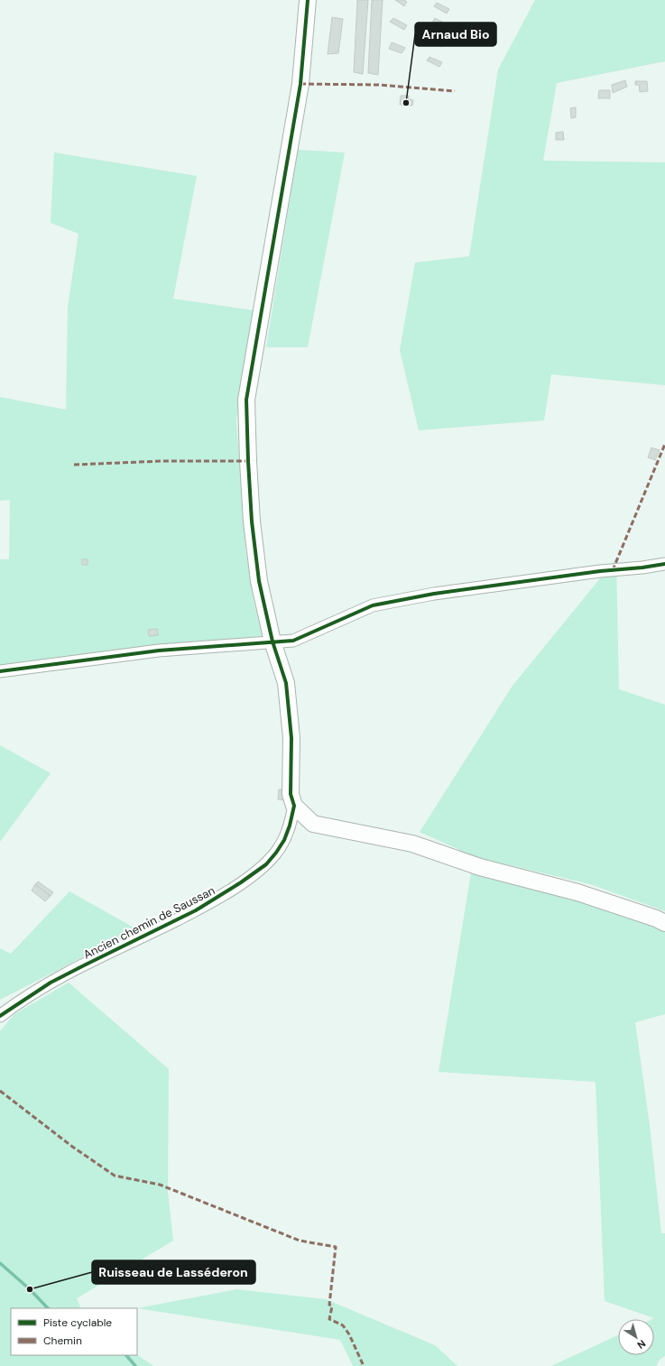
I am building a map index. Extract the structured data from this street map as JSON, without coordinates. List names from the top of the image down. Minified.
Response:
{"streets":{"street":["Ancien chemin de Saussan"]},"places":["Arnaud Bio","Ruisseau de Lasséderon"],"legend":["Piste cyclable","Chemin"],"north":"bottom right"}
